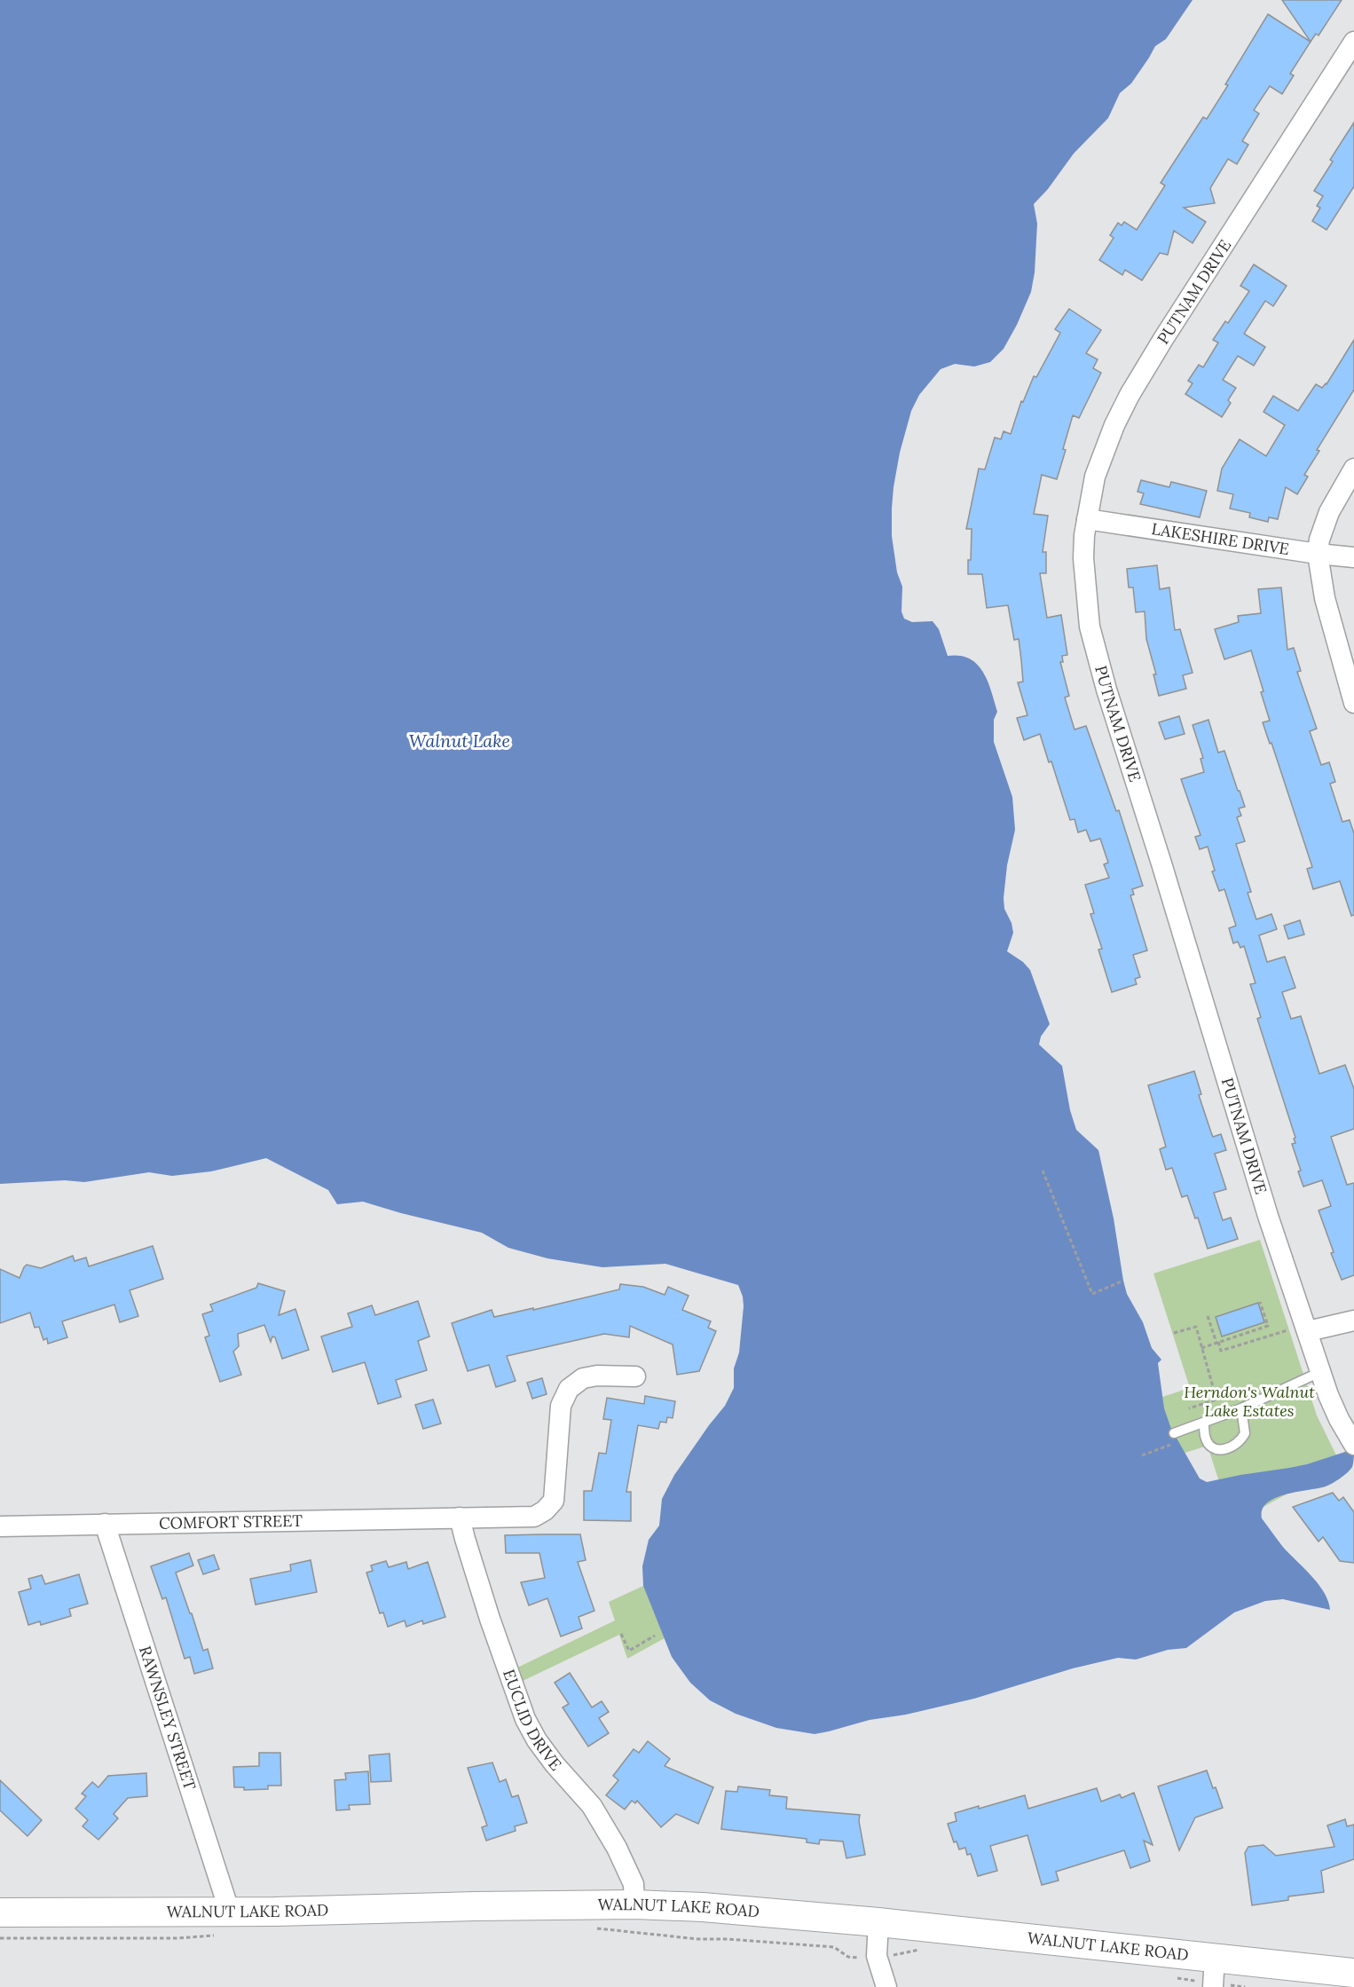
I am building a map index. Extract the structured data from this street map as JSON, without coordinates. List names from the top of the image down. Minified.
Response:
{"streets":{"street":["PUTNAM DRIVE","LAKESHIRE DRIVE","COMFORT STREET","RAWNSLEY STREET","EUCLID DRIVE","WALNUT LAKE ROAD"]},"crossings":[["PUTNAM DRIVE","LAKESHIRE DRIVE"],["COMFORT STREET","RAWNSLEY STREET"],["COMFORT STREET","EUCLID DRIVE"],["RAWNSLEY STREET","WALNUT LAKE ROAD"],["EUCLID DRIVE","WALNUT LAKE ROAD"]],"water":["Walnut Lake"],"parks":["Herndon's Walnut Lake Estates"]}
